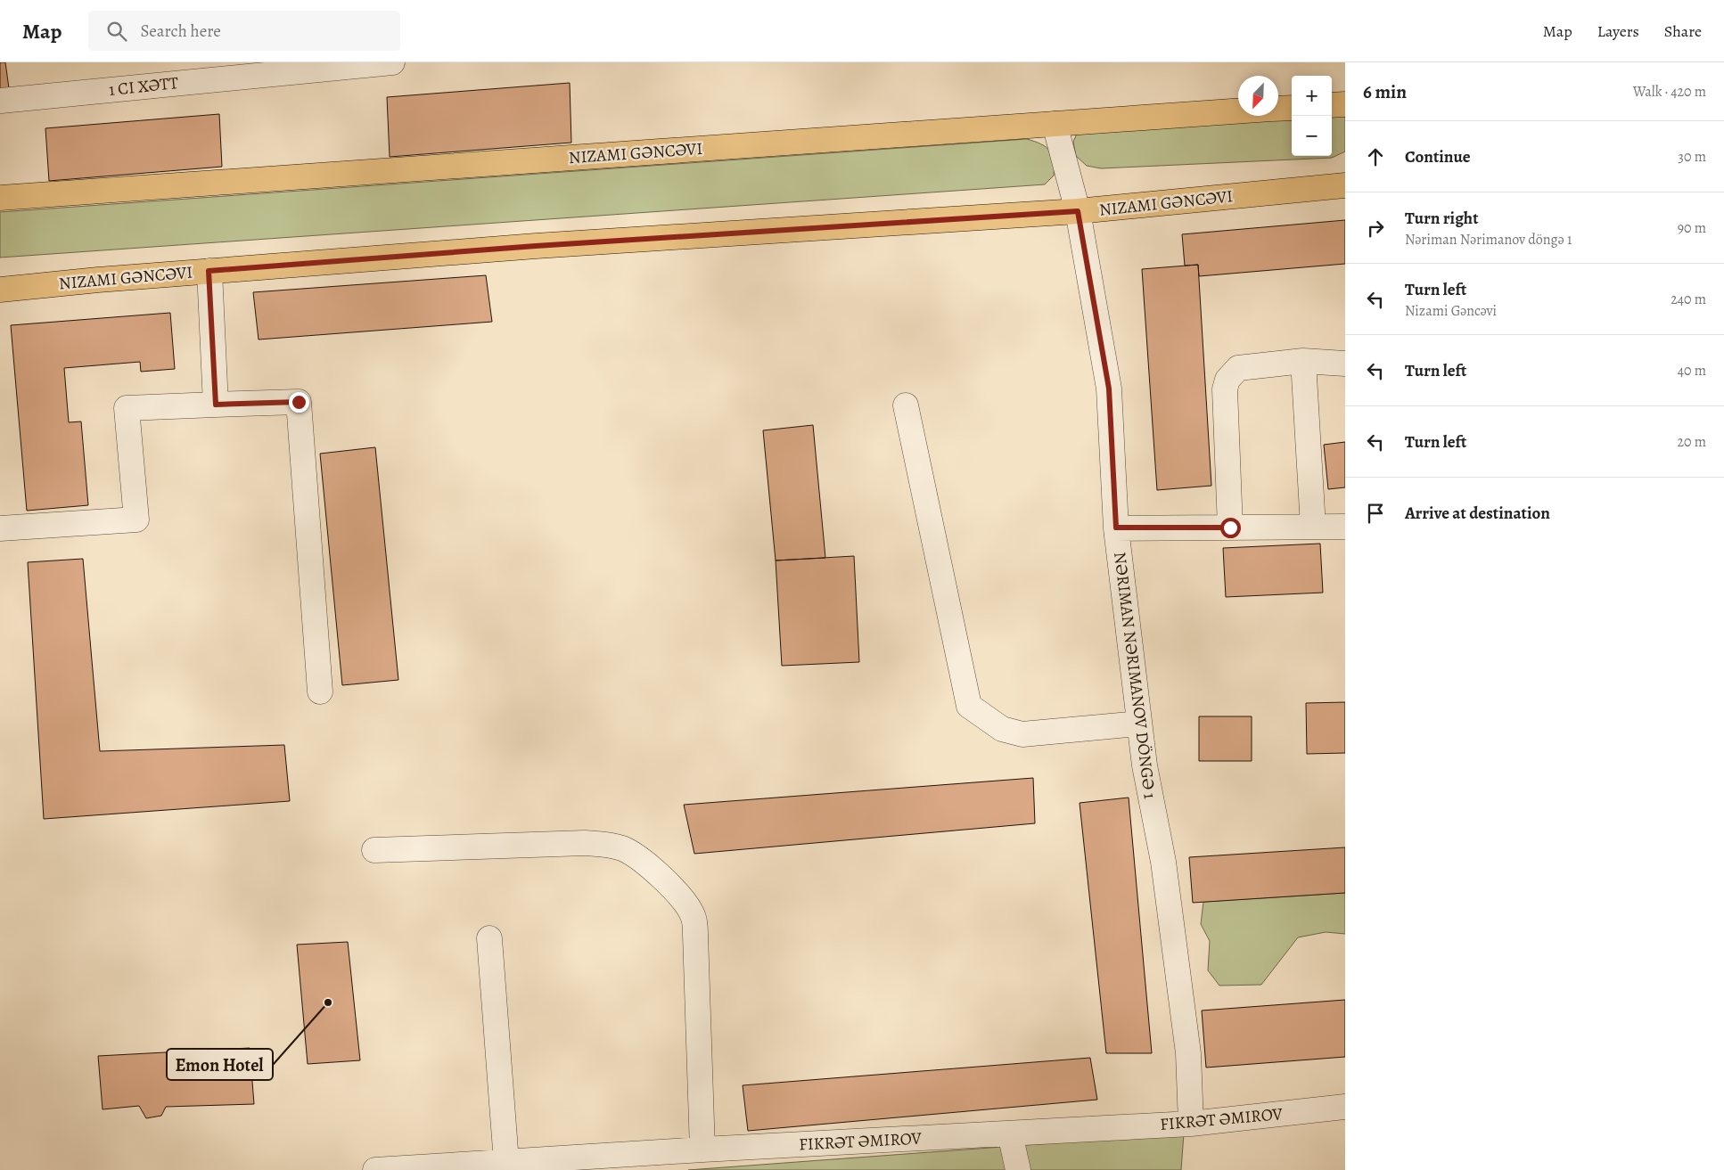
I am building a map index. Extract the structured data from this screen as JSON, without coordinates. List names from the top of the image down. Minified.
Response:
{"streets":{"main road":["NIZAMI GƏNCƏVI"],"street":["1 CI XƏTT","NƏRIMAN NƏRIMANOV DÖNGƏ 1","FIKRƏT ƏMIROV"]},"crossings":[["NIZAMI GƏNCƏVI","NƏRIMAN NƏRIMANOV DÖNGƏ 1"],["NƏRIMAN NƏRIMANOV DÖNGƏ 1","FIKRƏT ƏMIROV"]],"places":["Emon Hotel"],"north":"bottom left","page":{"header":"Map","search":"Search here","nav":["Map","Layers","Share"],"heading":["6 min","Walk · 420 m"],"map_buttons":["+","−"],"list":[["Continue","30 m"],["Turn right","Nəriman Nərimanov döngə 1","90 m"],["Turn left","Nizami Gəncəvi","240 m"],["Turn left","40 m"],["Turn left","20 m"],"Arrive at destination"]}}
